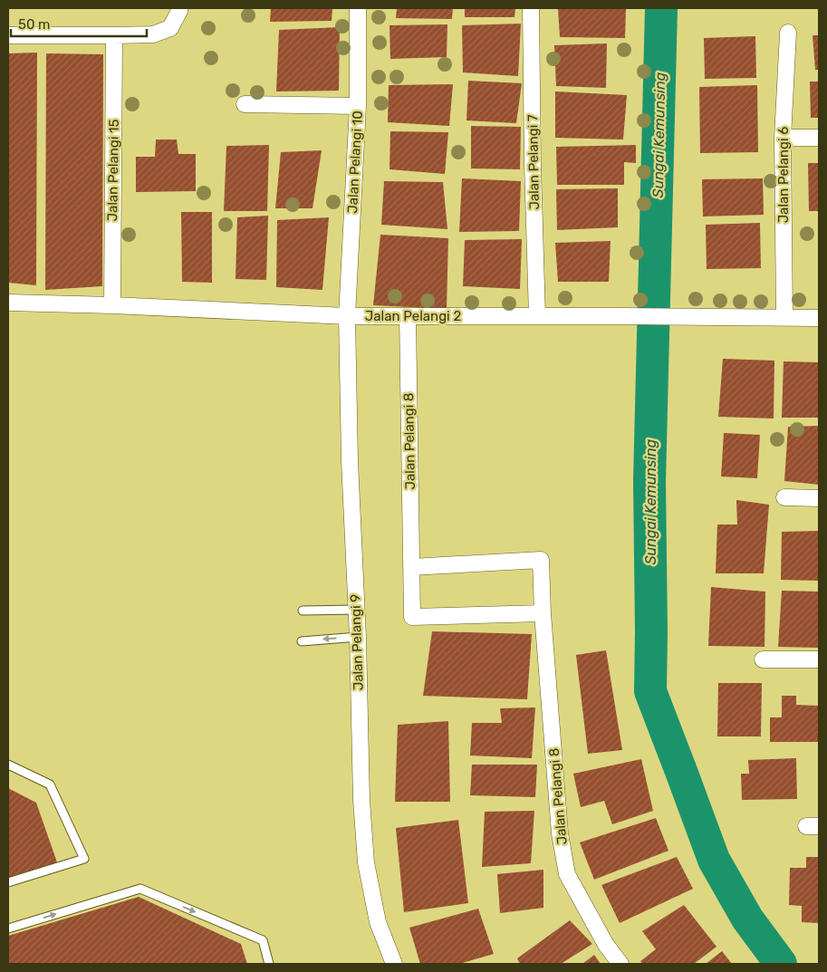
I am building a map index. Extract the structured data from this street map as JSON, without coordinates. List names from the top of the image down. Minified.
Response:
{"streets":{"street":["Jalan Pelangi 10","Jalan Pelangi 7","Jalan Pelangi 15","Jalan Pelangi 6","Jalan Pelangi 2","Jalan Pelangi 8","Jalan Pelangi 9"]},"crossings":[["Jalan Pelangi 10","Jalan Pelangi 2"],["Jalan Pelangi 10","Jalan Pelangi 9"],["Jalan Pelangi 7","Jalan Pelangi 2"],["Jalan Pelangi 15","Jalan Pelangi 2"],["Jalan Pelangi 6","Jalan Pelangi 2"],["Jalan Pelangi 2","Jalan Pelangi 8"],["Jalan Pelangi 2","Jalan Pelangi 9"]],"water":["Sungai Kemunsing"],"scale_bar":"50 m"}
